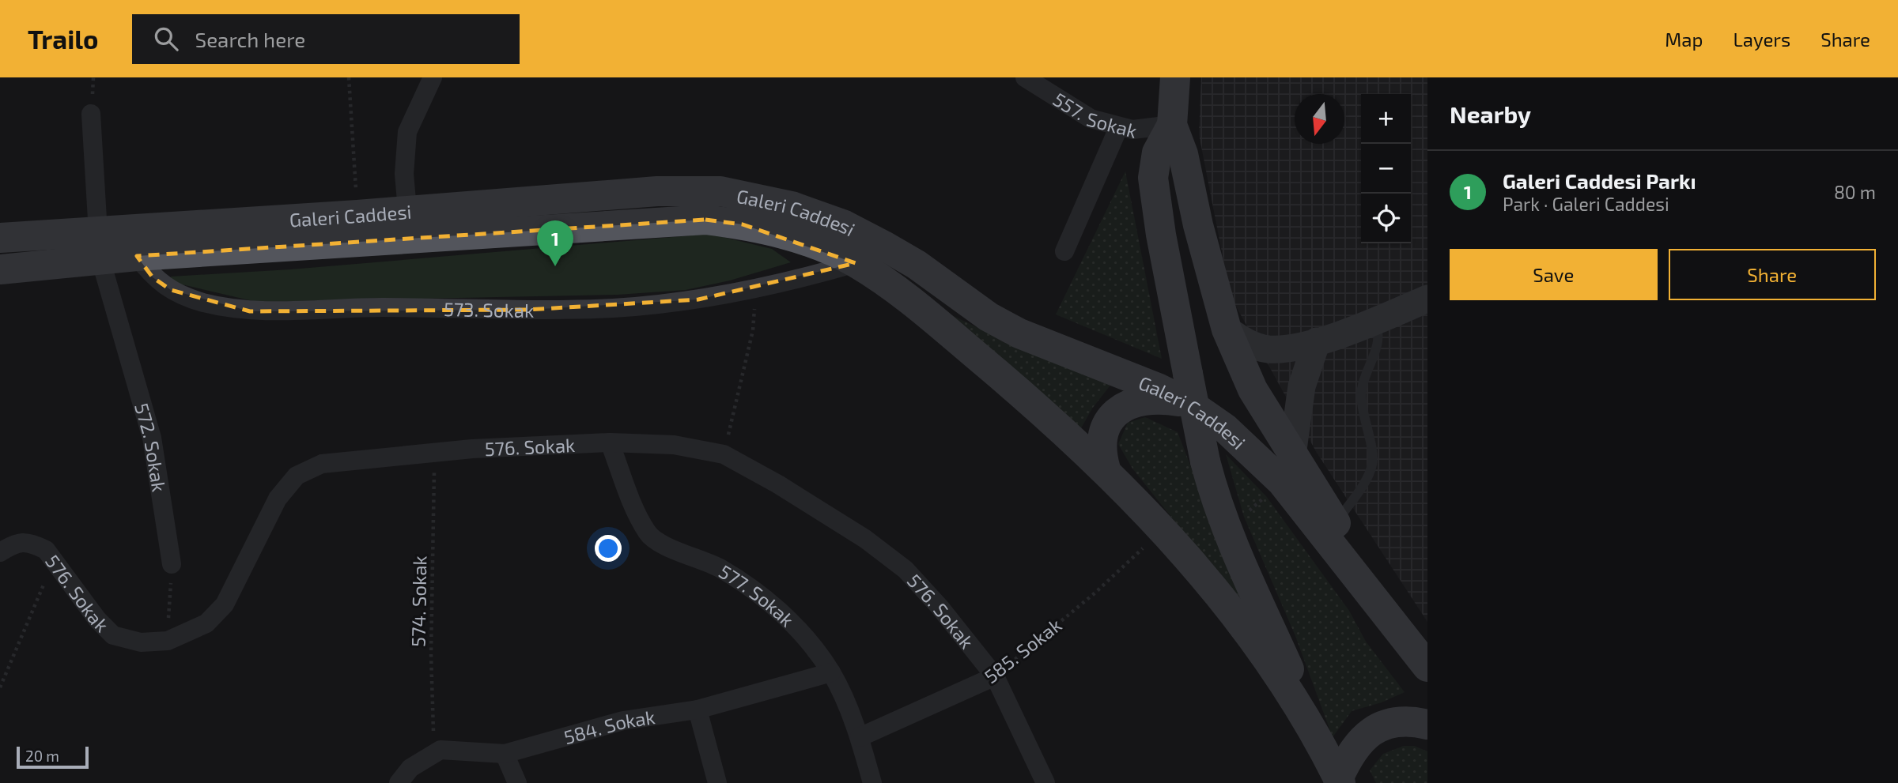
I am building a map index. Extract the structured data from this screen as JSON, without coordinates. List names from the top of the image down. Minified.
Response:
{"streets":{"main road":["Galeri Caddesi"],"street":["557. Sokak","573. Sokak","576. Sokak","572. Sokak","577. Sokak","585. Sokak","584. Sokak"],"path":["574. Sokak"]},"crossings":[["Galeri Caddesi","573. Sokak"],["Galeri Caddesi","572. Sokak"],["Galeri Caddesi","585. Sokak"],["576. Sokak","577. Sokak"],["576. Sokak","574. Sokak"],["576. Sokak","585. Sokak"],["577. Sokak","585. Sokak"],["577. Sokak","584. Sokak"],["574. Sokak","584. Sokak"]],"scale_bar":"20 m","north":"bottom","page":{"header":"Trailo","search":"Search here","nav":["Map","Layers","Share"],"heading":"Nearby","map_buttons":["+","−"],"list":[{"mark":"1","name":"Galeri Caddesi Parkı","note":"Park · Galeri Caddesi","value":"80 m"}],"pins":"1","buttons":["Save","Share"],"scale":"20 m"}}
